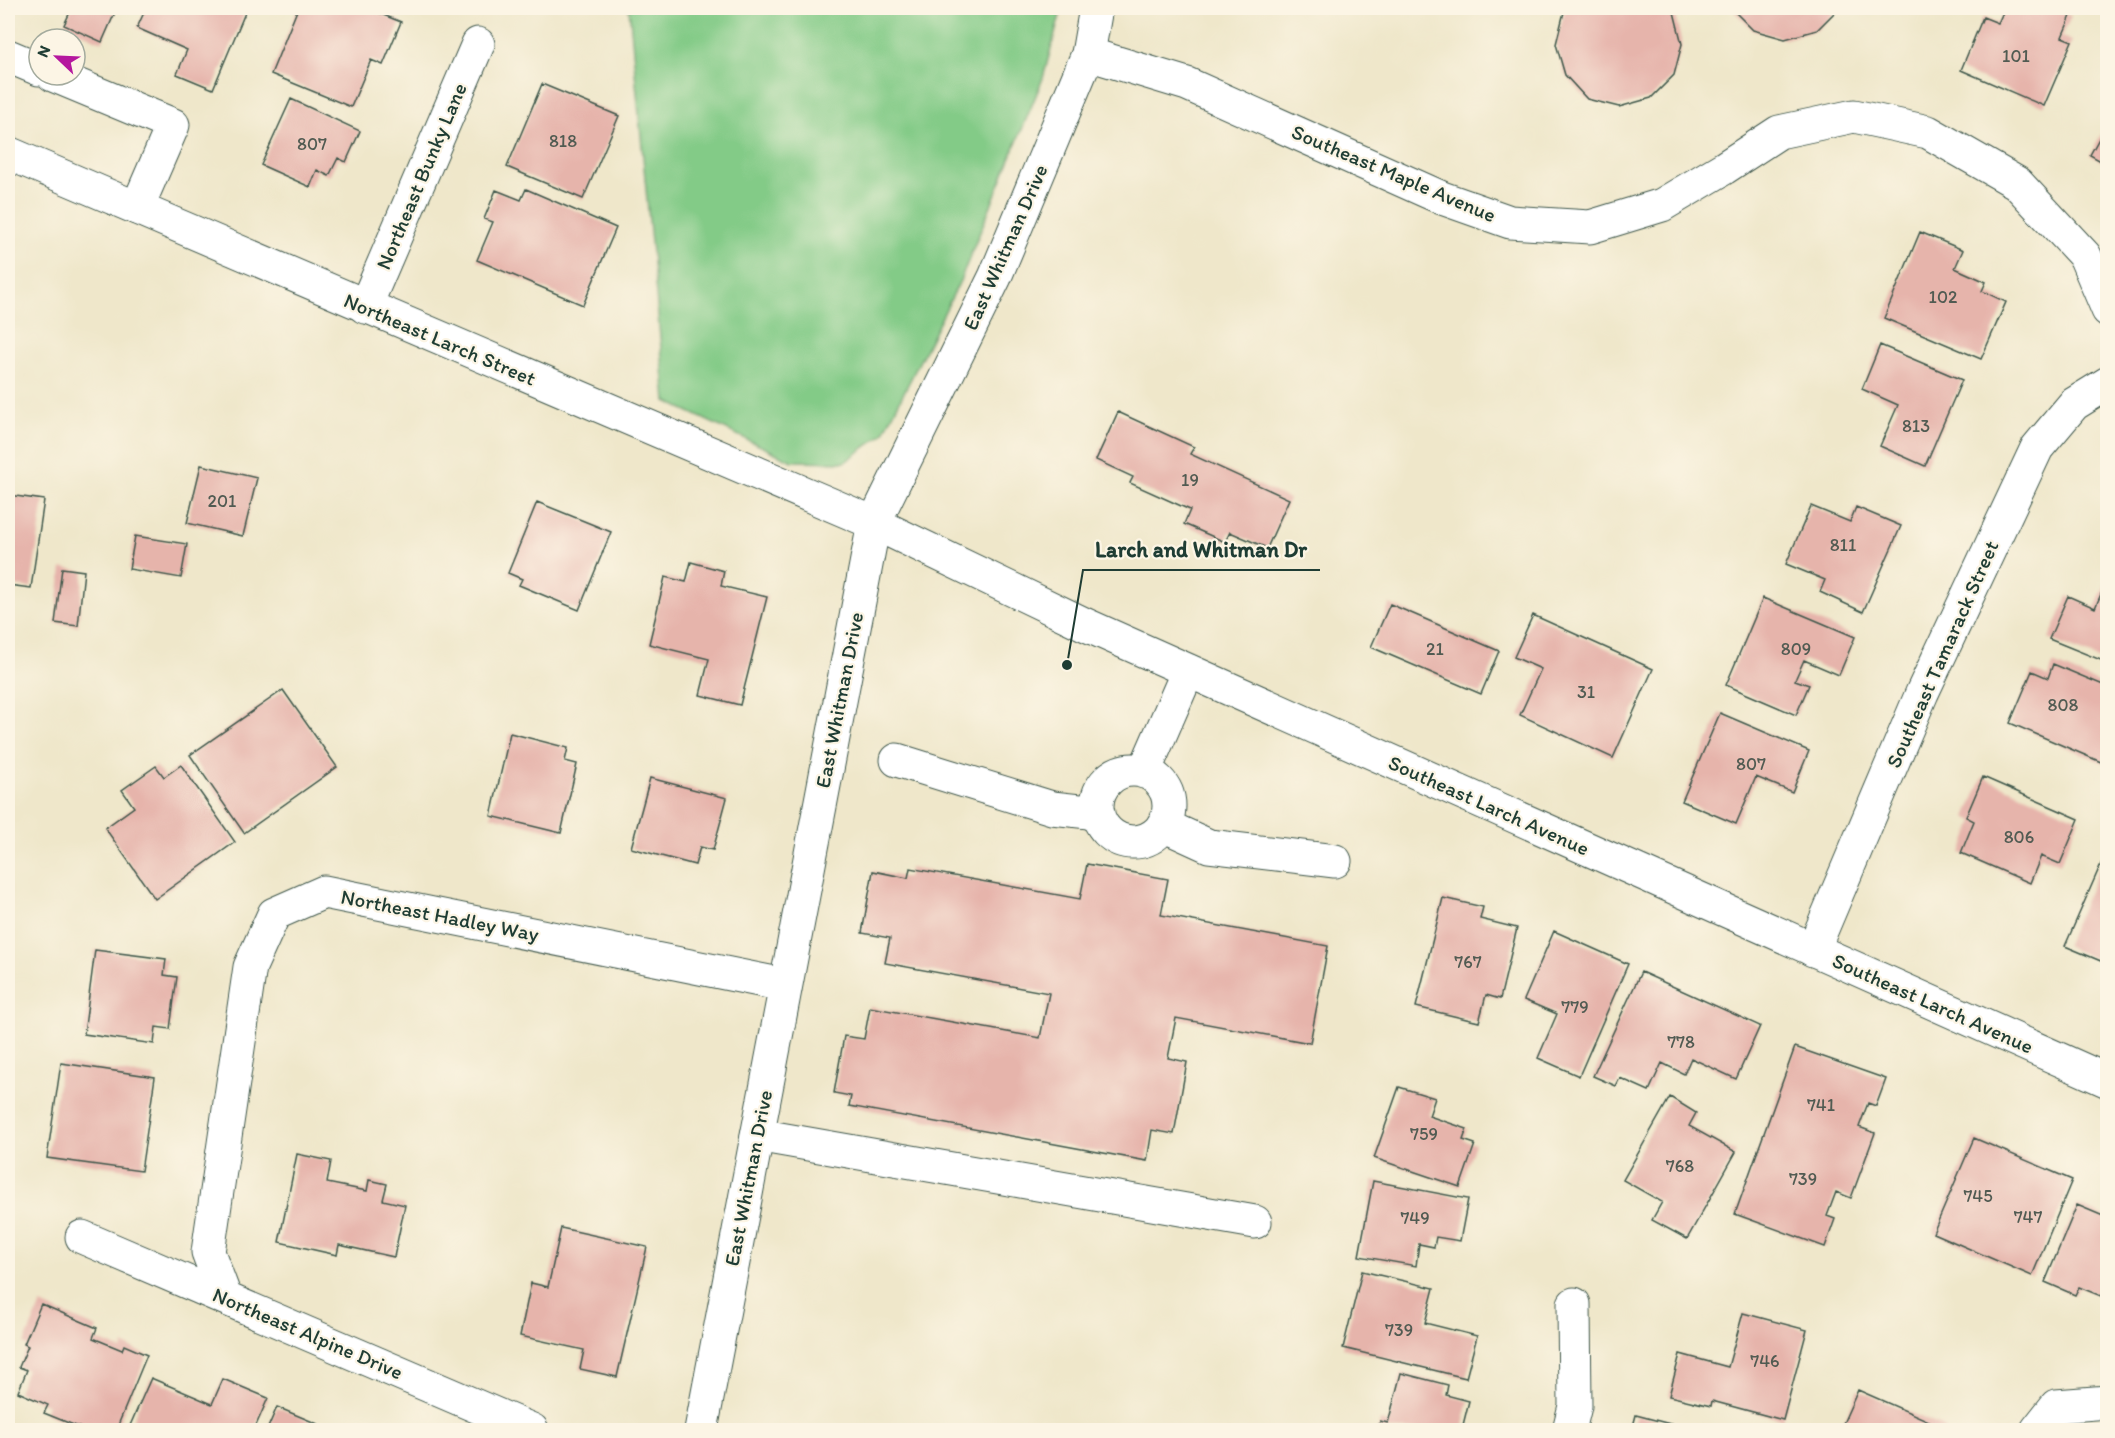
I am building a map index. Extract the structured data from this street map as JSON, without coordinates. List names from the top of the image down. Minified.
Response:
{"streets":{"street":["Southeast Maple Avenue","Northeast Bunky Lane","East Whitman Drive","Northeast Larch Street","Southeast Tamarack Street","Southeast Larch Avenue","Northeast Hadley Way","Northeast Alpine Drive"]},"crossings":[["Southeast Maple Avenue","East Whitman Drive"],["Northeast Bunky Lane","Northeast Larch Street"],["East Whitman Drive","Northeast Larch Street"],["East Whitman Drive","Southeast Larch Avenue"],["East Whitman Drive","Northeast Hadley Way"],["Northeast Larch Street","Southeast Larch Avenue"],["Southeast Tamarack Street","Southeast Larch Avenue"],["Northeast Hadley Way","Northeast Alpine Drive"]],"places":["Larch and Whitman Dr"],"house_numbers":["101","818","807","102","813","19","201","811","21","809","31","808","807","806","767","779","778","741","759","768","739","745","747","749","739","746"],"north":"top left"}
